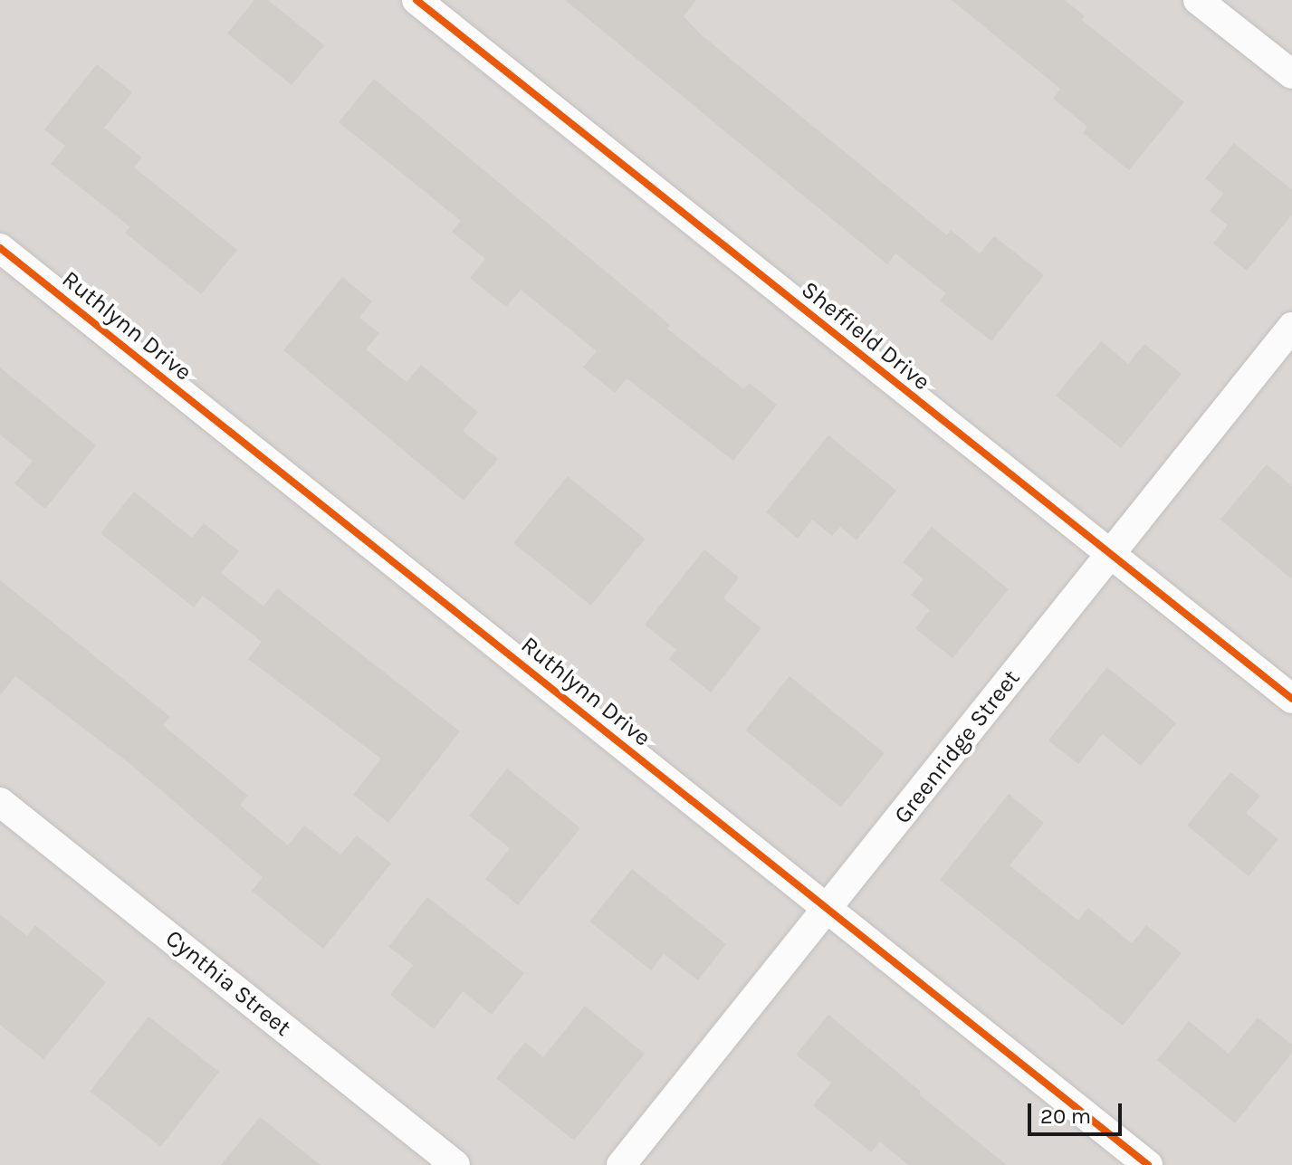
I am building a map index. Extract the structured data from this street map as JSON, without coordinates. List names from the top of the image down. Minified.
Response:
{"streets":{"street":["Ruthlynn Drive","Sheffield Drive","Greenridge Street","Cynthia Street"]},"crossings":[["Ruthlynn Drive","Greenridge Street"],["Sheffield Drive","Greenridge Street"]],"scale_bar":"20 m"}
